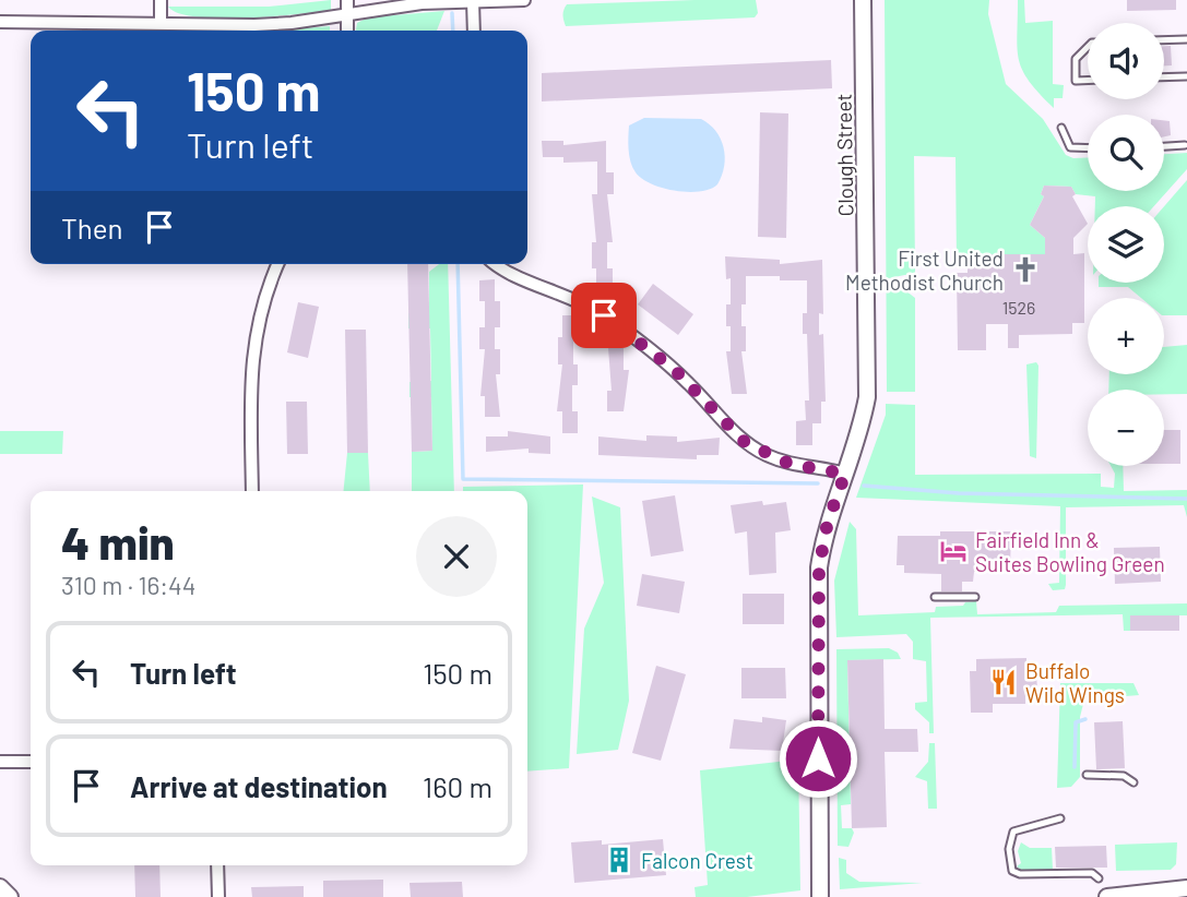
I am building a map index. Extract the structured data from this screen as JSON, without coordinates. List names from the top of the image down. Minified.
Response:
{"streets":{"street":["Clough Street"]},"places":{"church":["First United Methodist Church"],"hotel":["Fairfield Inn & Suites Bowling Green"],"restaurant":["Buffalo Wild Wings"],"building":["Falcon Crest"]},"house_numbers":["1526"],"page":{"map_buttons":["+","−"],"turn":["150 m","Turn left"],"then":"Then","heading":["4 min","310 m · 16:44"],"list":[{"name":"Turn left","value":"150 m"},{"name":"Arrive at destination","value":"160 m"}]}}
